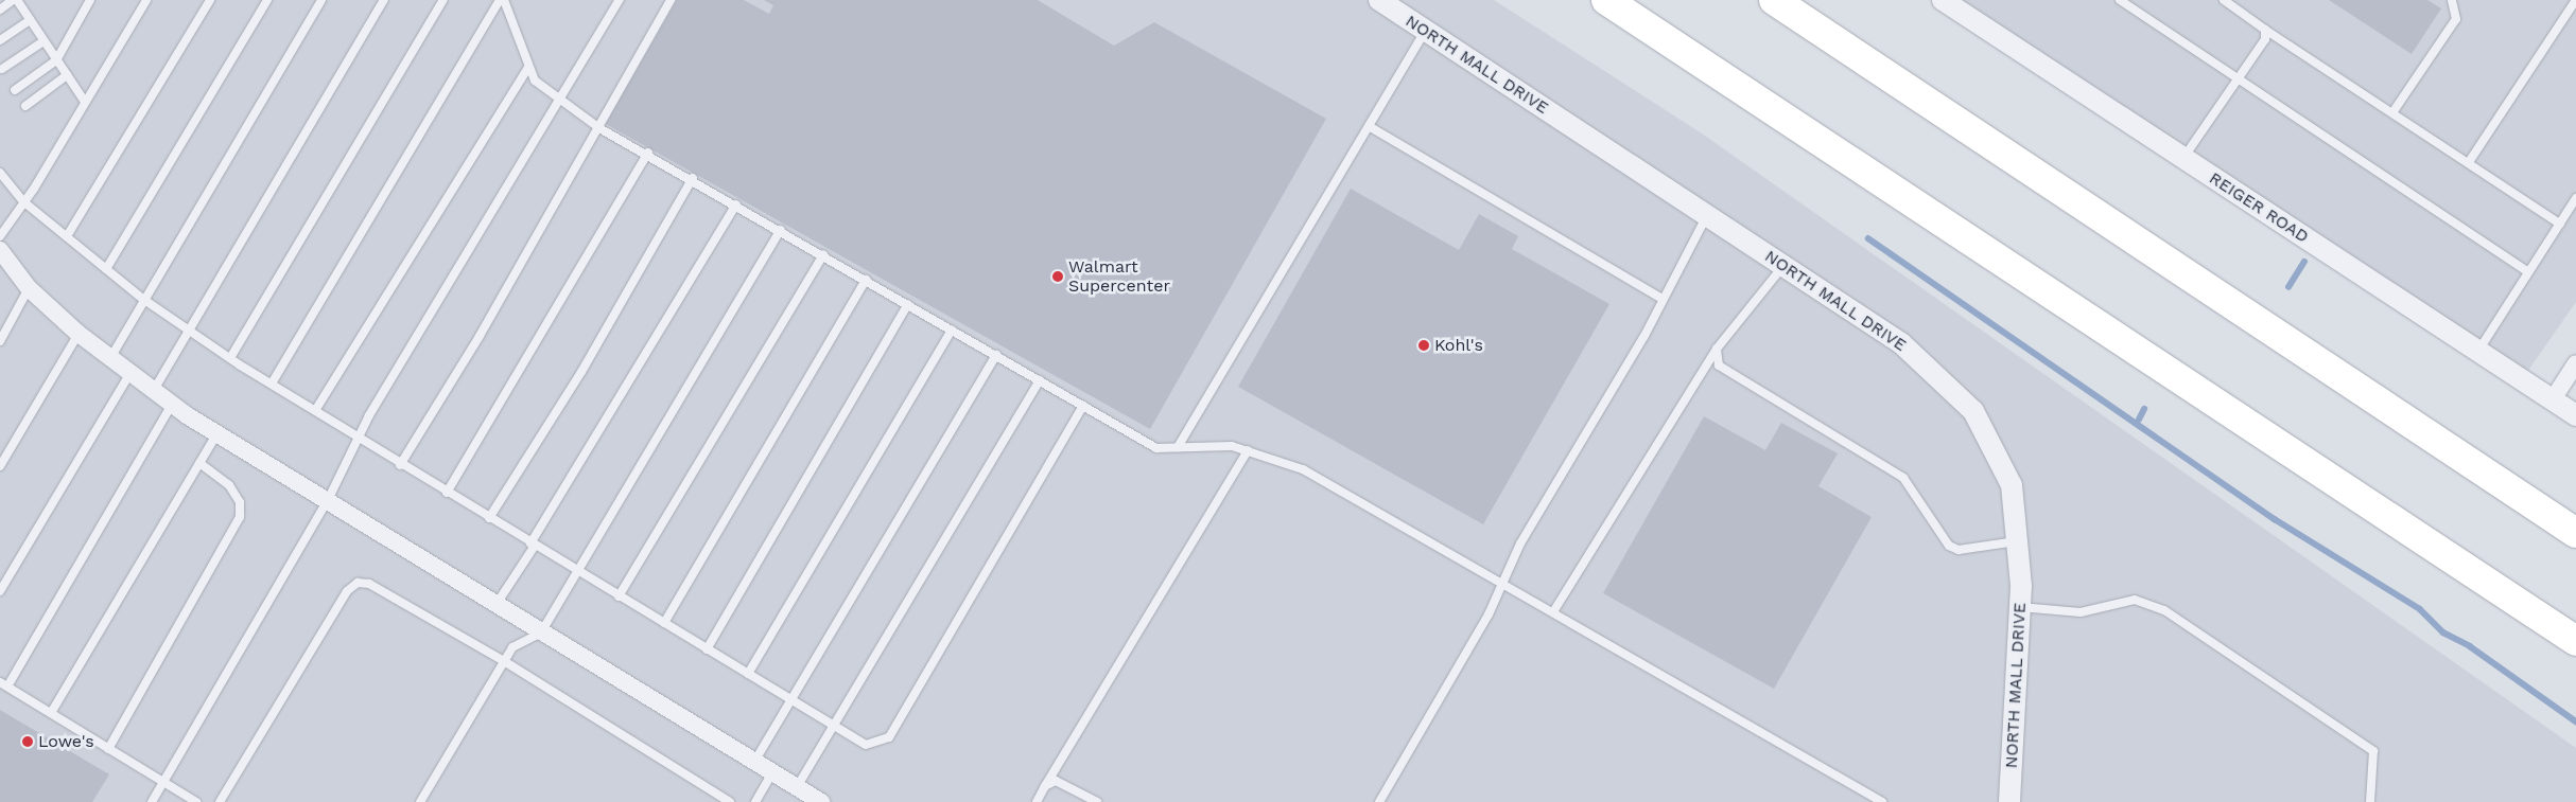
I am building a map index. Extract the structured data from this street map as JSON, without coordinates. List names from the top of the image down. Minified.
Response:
{"streets":{"street":["NORTH MALL DRIVE","REIGER ROAD"]},"places":["Walmart Supercenter","Kohl's","Lowe's"]}
